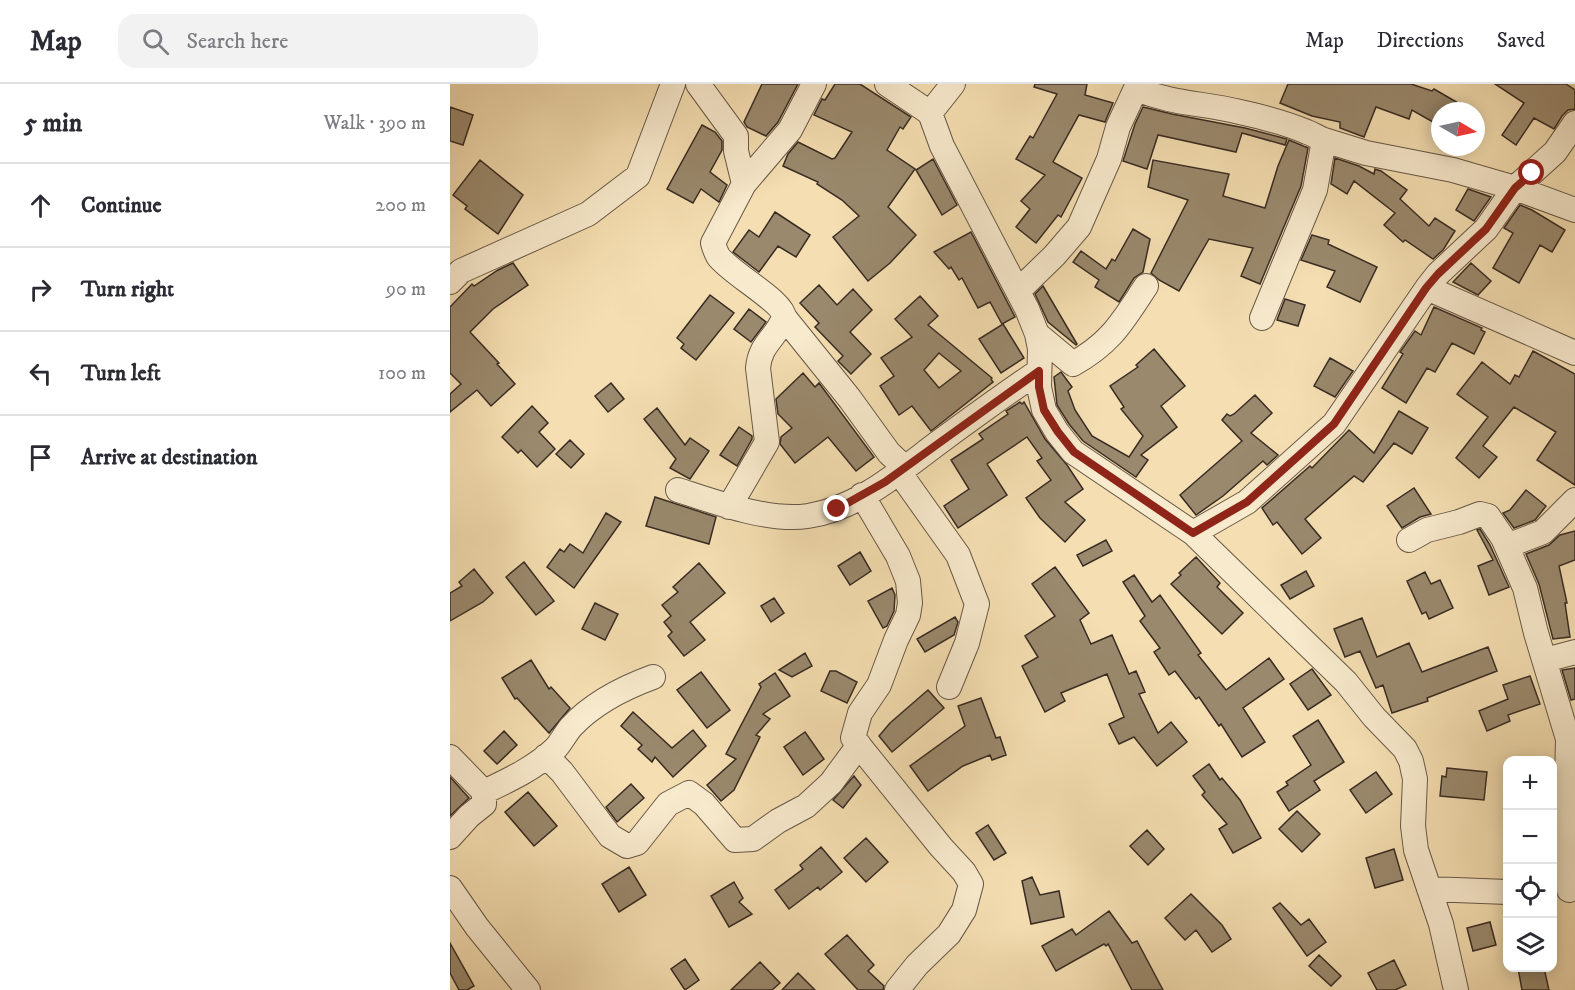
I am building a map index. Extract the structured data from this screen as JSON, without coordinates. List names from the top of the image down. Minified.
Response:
{"north":"right","page":{"header":"Map","search":"Search here","nav":["Map","Directions","Saved"],"heading":["5 min","Walk · 390 m"],"list":[["Continue","200 m"],["Turn right","90 m"],["Turn left","100 m"],"Arrive at destination"],"map_buttons":["+","−"]}}
